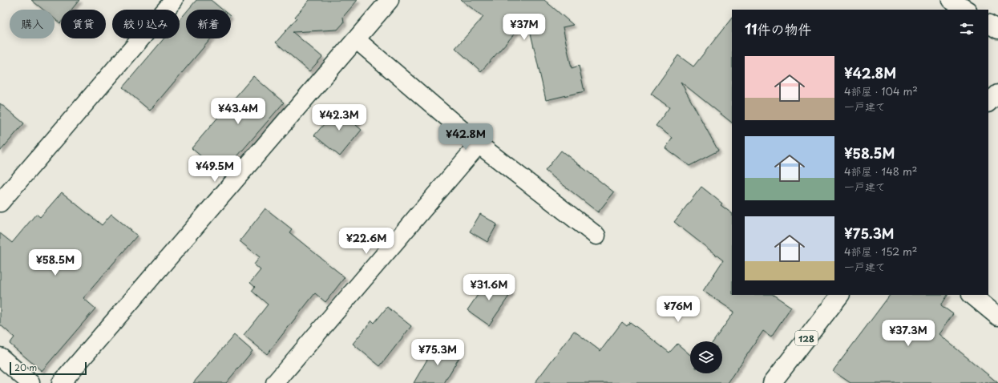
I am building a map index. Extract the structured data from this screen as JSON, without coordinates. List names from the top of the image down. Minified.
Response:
{"streets":{"main road":["128"]},"scale_bar":"20 m","page":{"chip":["購入","賃貸","絞り込み","新着"],"heading":"11件の物件","price":["¥37M","¥43.4M","¥42.3M","¥42.8M","¥49.5M","¥22.6M","¥58.5M","¥31.6M","¥76M","¥37.3M","¥75.3M"],"list":[{"name":"¥42.8M","note":"4部屋 · 104 m² · 一戸建て"},{"name":"¥58.5M","note":"4部屋 · 148 m² · 一戸建て"},{"name":"¥75.3M","note":"4部屋 · 152 m² · 一戸建て"}],"scale":"20 m"}}
